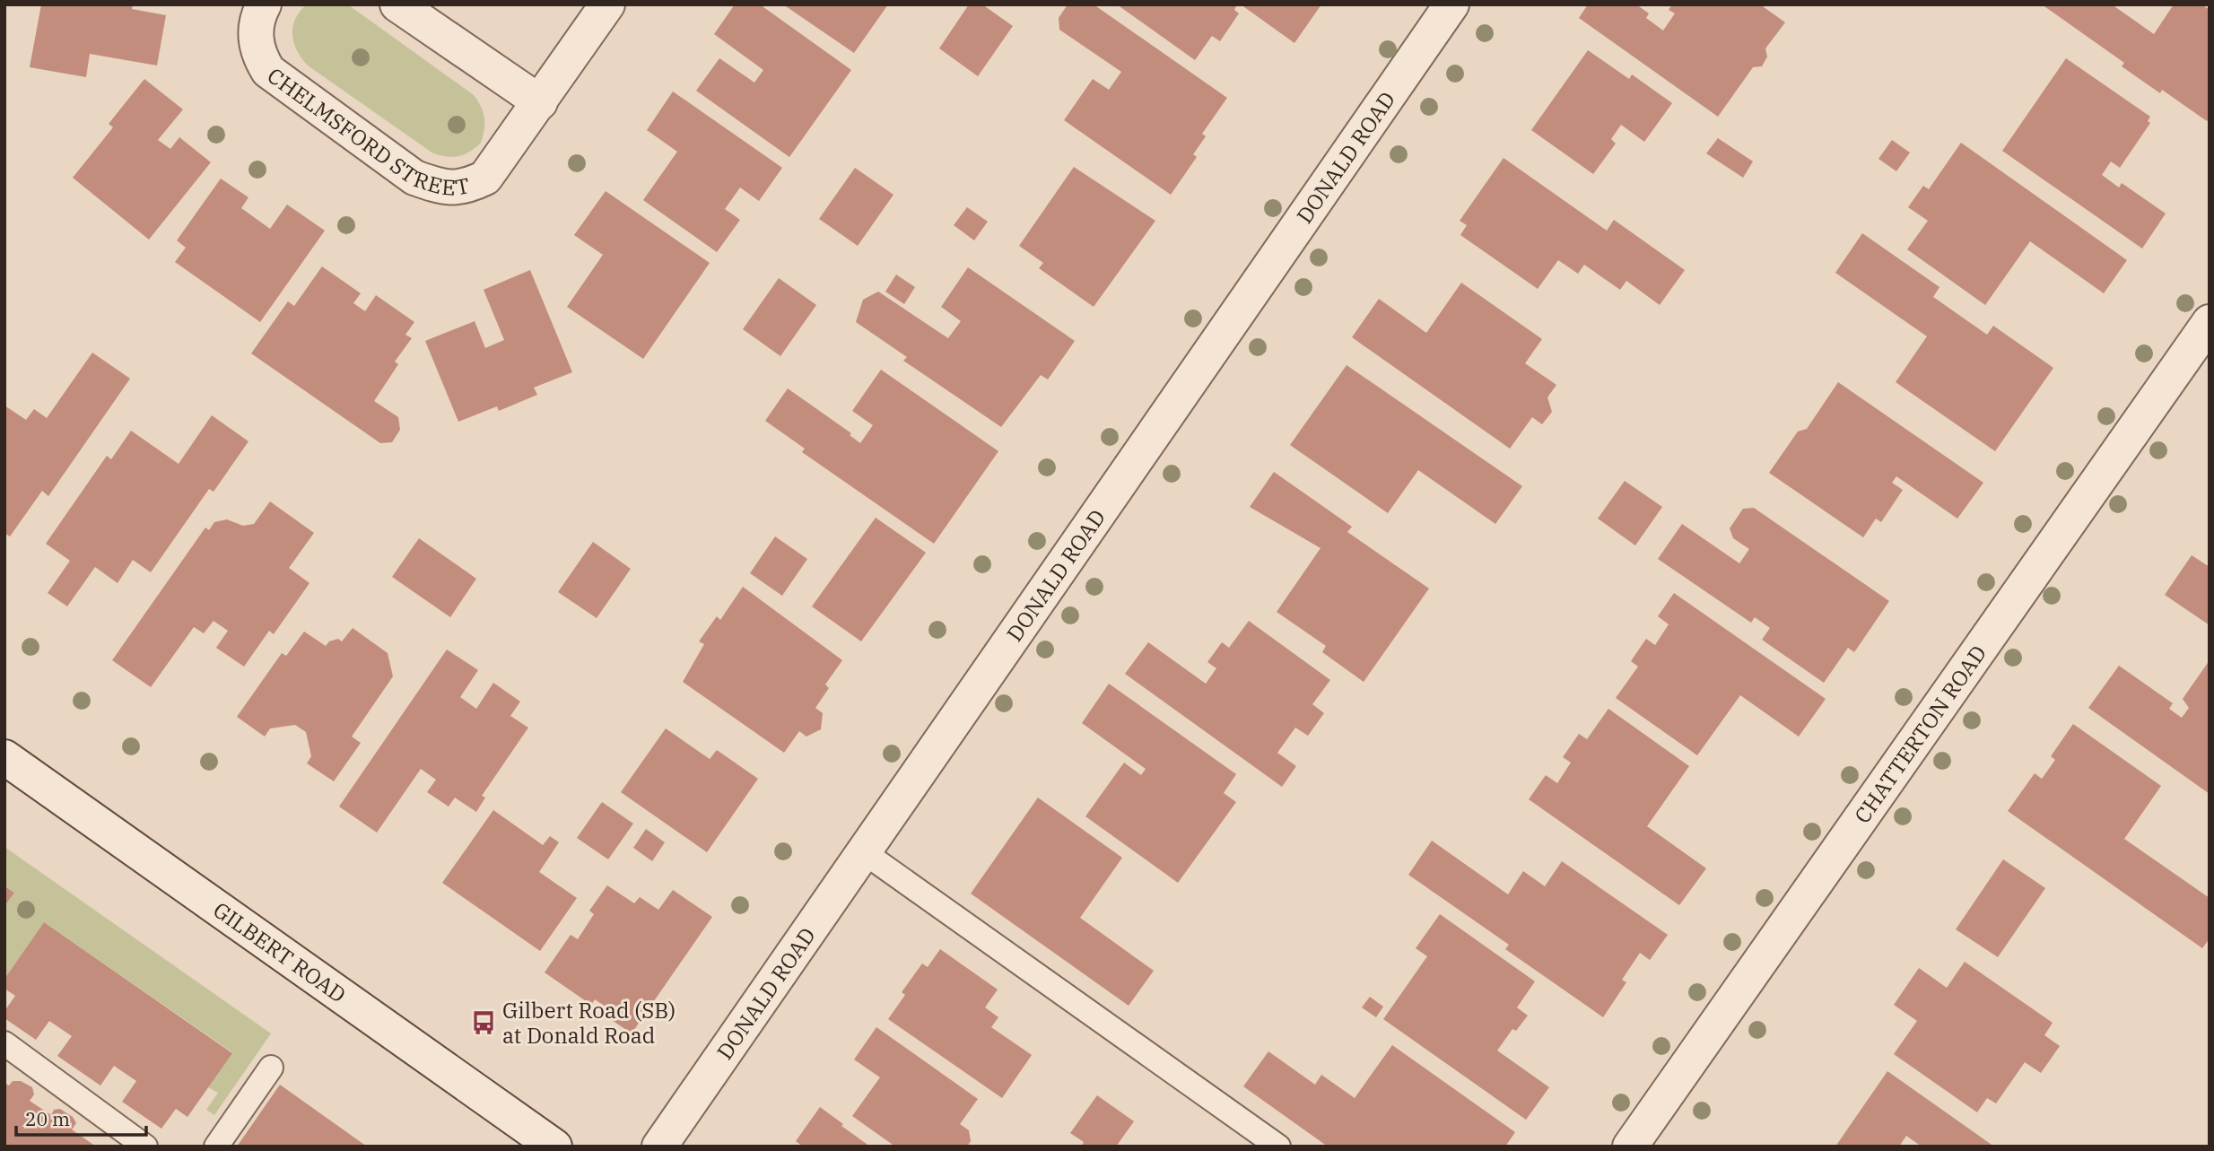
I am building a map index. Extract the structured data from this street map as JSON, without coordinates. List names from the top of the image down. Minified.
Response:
{"streets":{"street":["CHELMSFORD STREET","DONALD ROAD","CHATTERTON ROAD","GILBERT ROAD"]},"places":{"bus stop":["Gilbert Road (SB) at Donald Road"]},"scale_bar":"20 m"}
